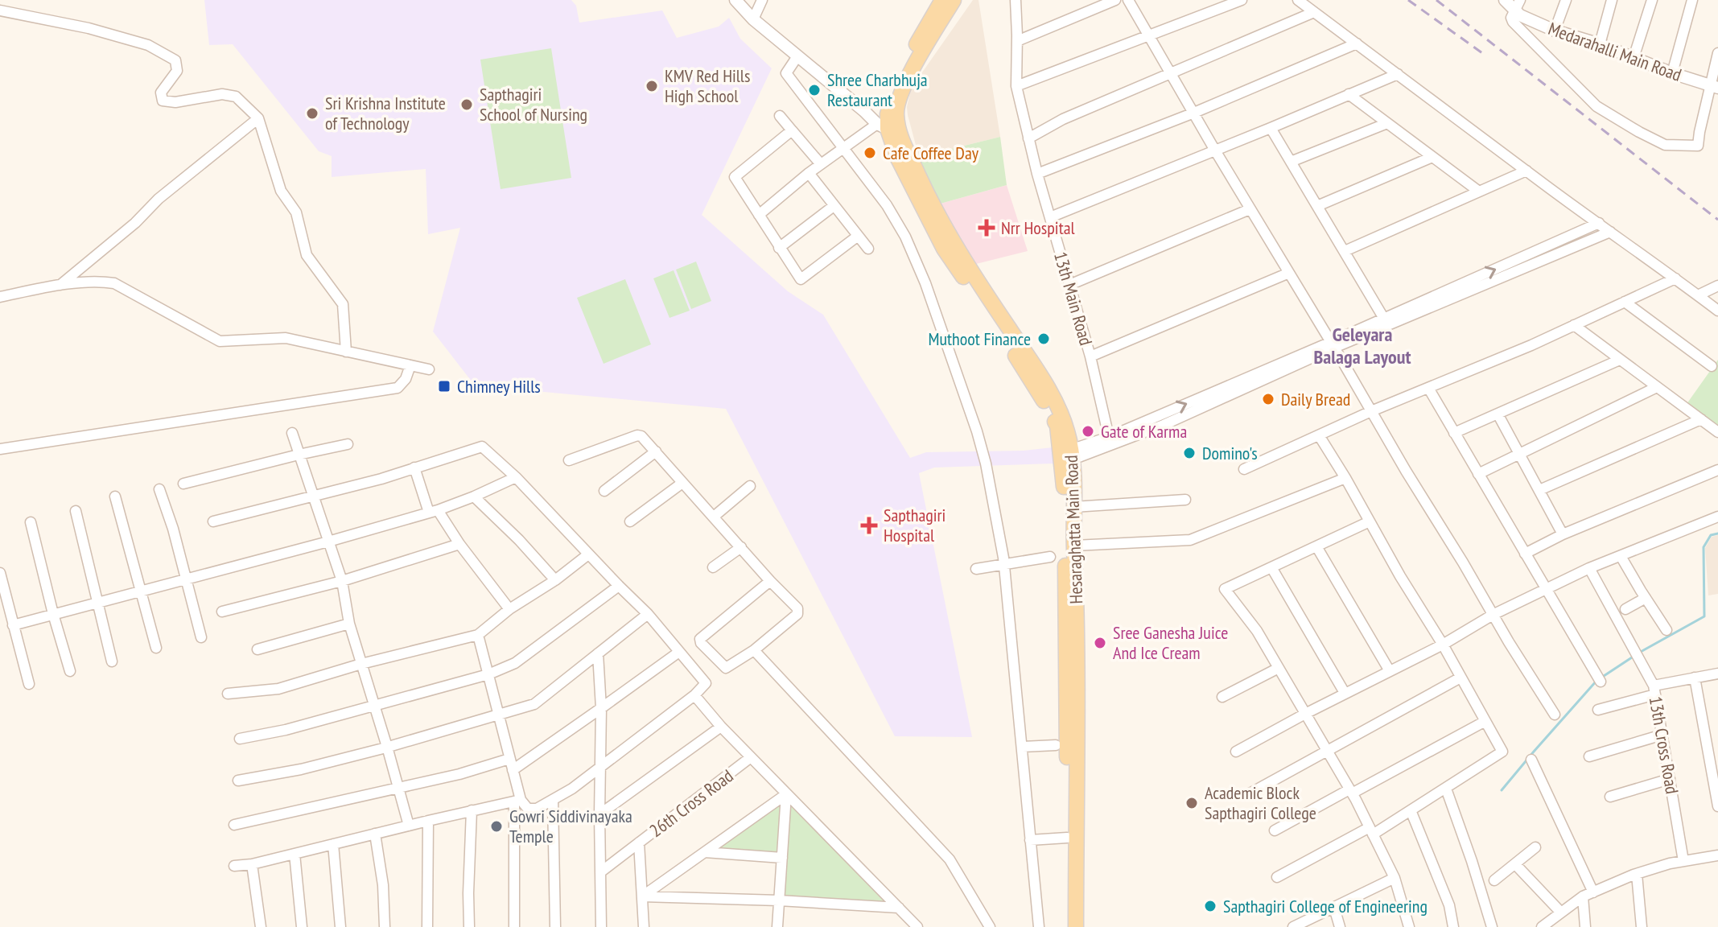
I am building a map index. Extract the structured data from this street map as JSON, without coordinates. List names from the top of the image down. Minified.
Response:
{"streets":{"main road":["Hesaraghatta Main Road"],"street":["Medarahalli Main Road","13th Main Road","13th Cross Road","26th Cross Road"]},"districts":["Geleyara Balaga Layout"],"places":{"other":["KMV Red Hills High School","Shree Charbhuja Restaurant","Sapthagiri School of Nursing","Sri Krishna Institute of Technology","Cafe Coffee Day","Muthoot Finance","Daily Bread","Gate of Karma","Domino's","Sree Ganesha Juice And Ice Cream","Academic Block Sapthagiri College","Gowri Siddivinayaka Temple","Sapthagiri College of Engineering"],"health":["Nrr Hospital","Sapthagiri Hospital"],"transit":["Chimney Hills"]}}
